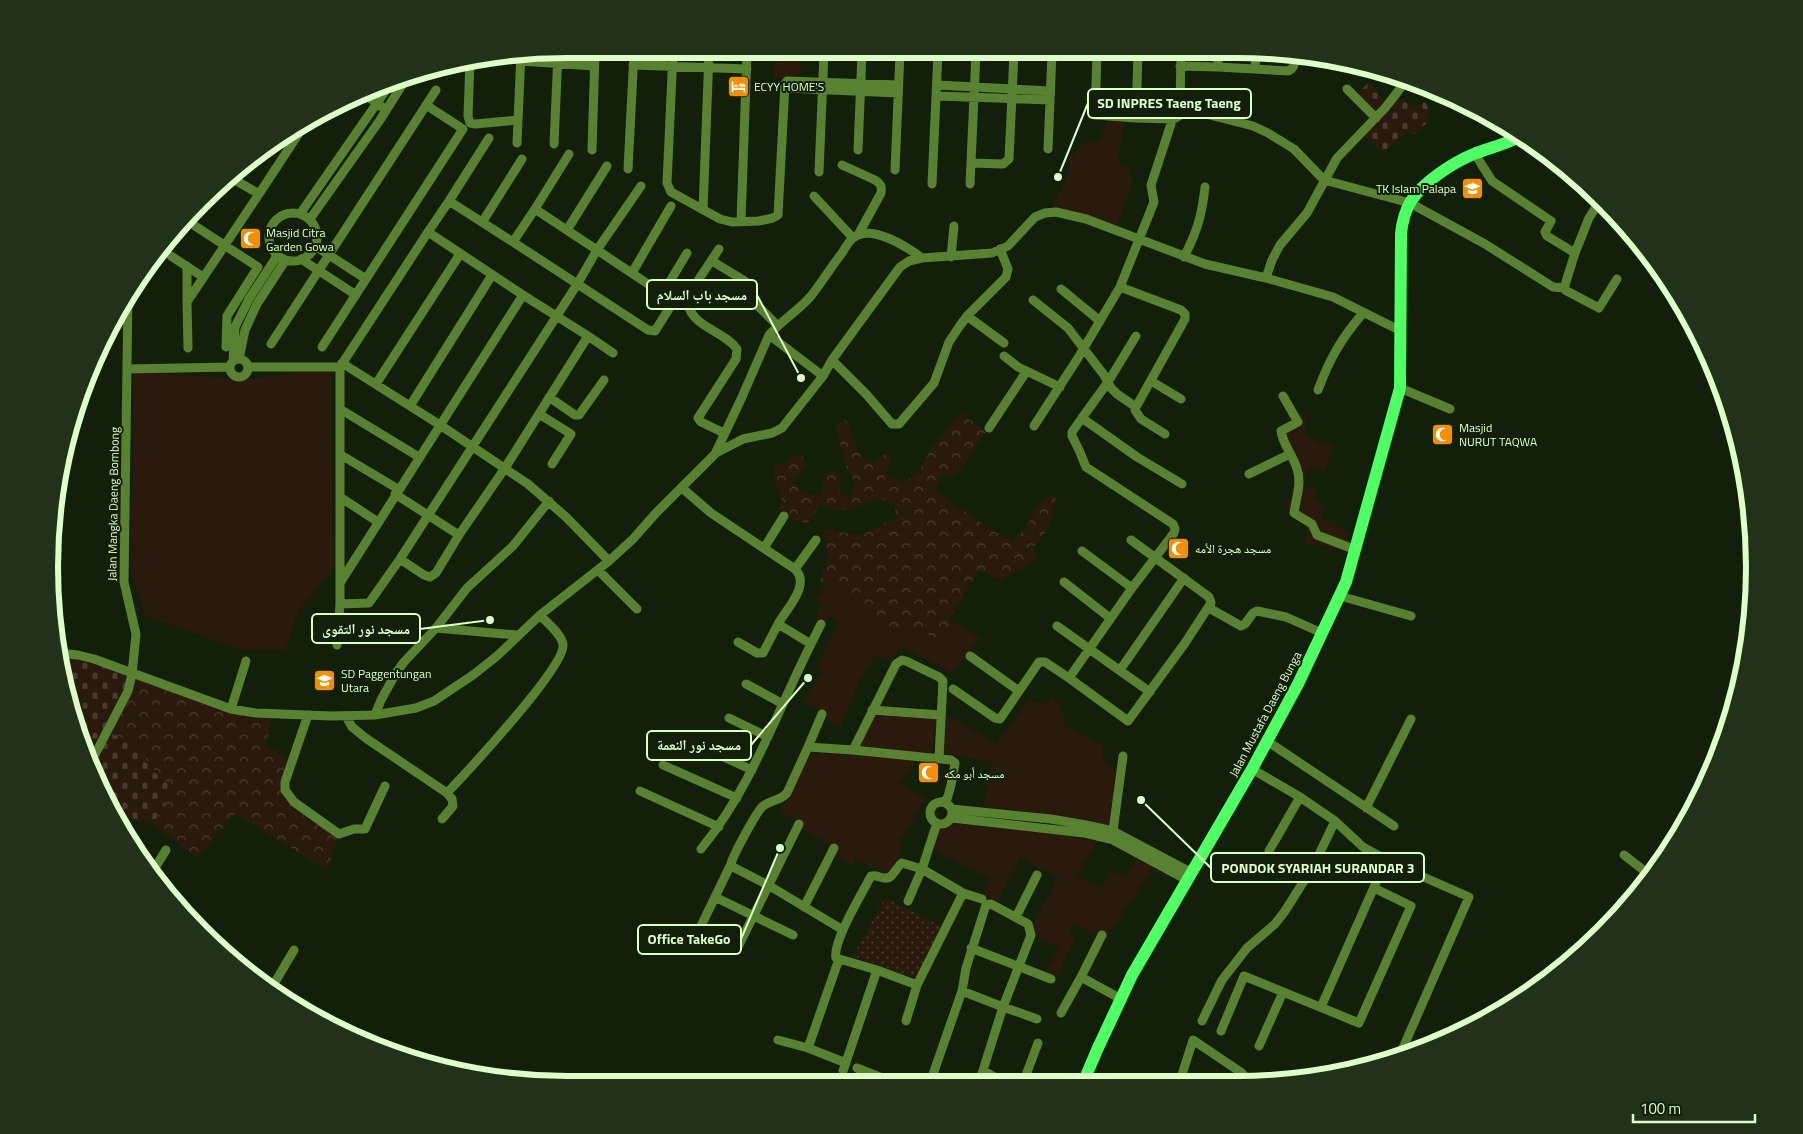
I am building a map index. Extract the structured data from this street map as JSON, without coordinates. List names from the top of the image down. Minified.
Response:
{"streets":{"main road":["Jalan Mustafa Daeng Bunga"],"street":["Jalan Mangka Daeng Bombong"]},"places":{"hotel":["ECYY HOME'S"],"other":["SD INPRES Taeng Taeng","مسجد باب السلام","مسجد نور التقوى","مسجد نور النعمة","PONDOK SYARIAH SURANDAR 3","Office TakeGo"],"school or university":["TK Islam Palapa","SD Paggentungan Utara"],"mosque":["Masjid Citra Garden Gowa","Masjid NURUT TAQWA","مسجد هجرة الأمه","مسجد أبو مكه"]},"scale_bar":"100 m"}
